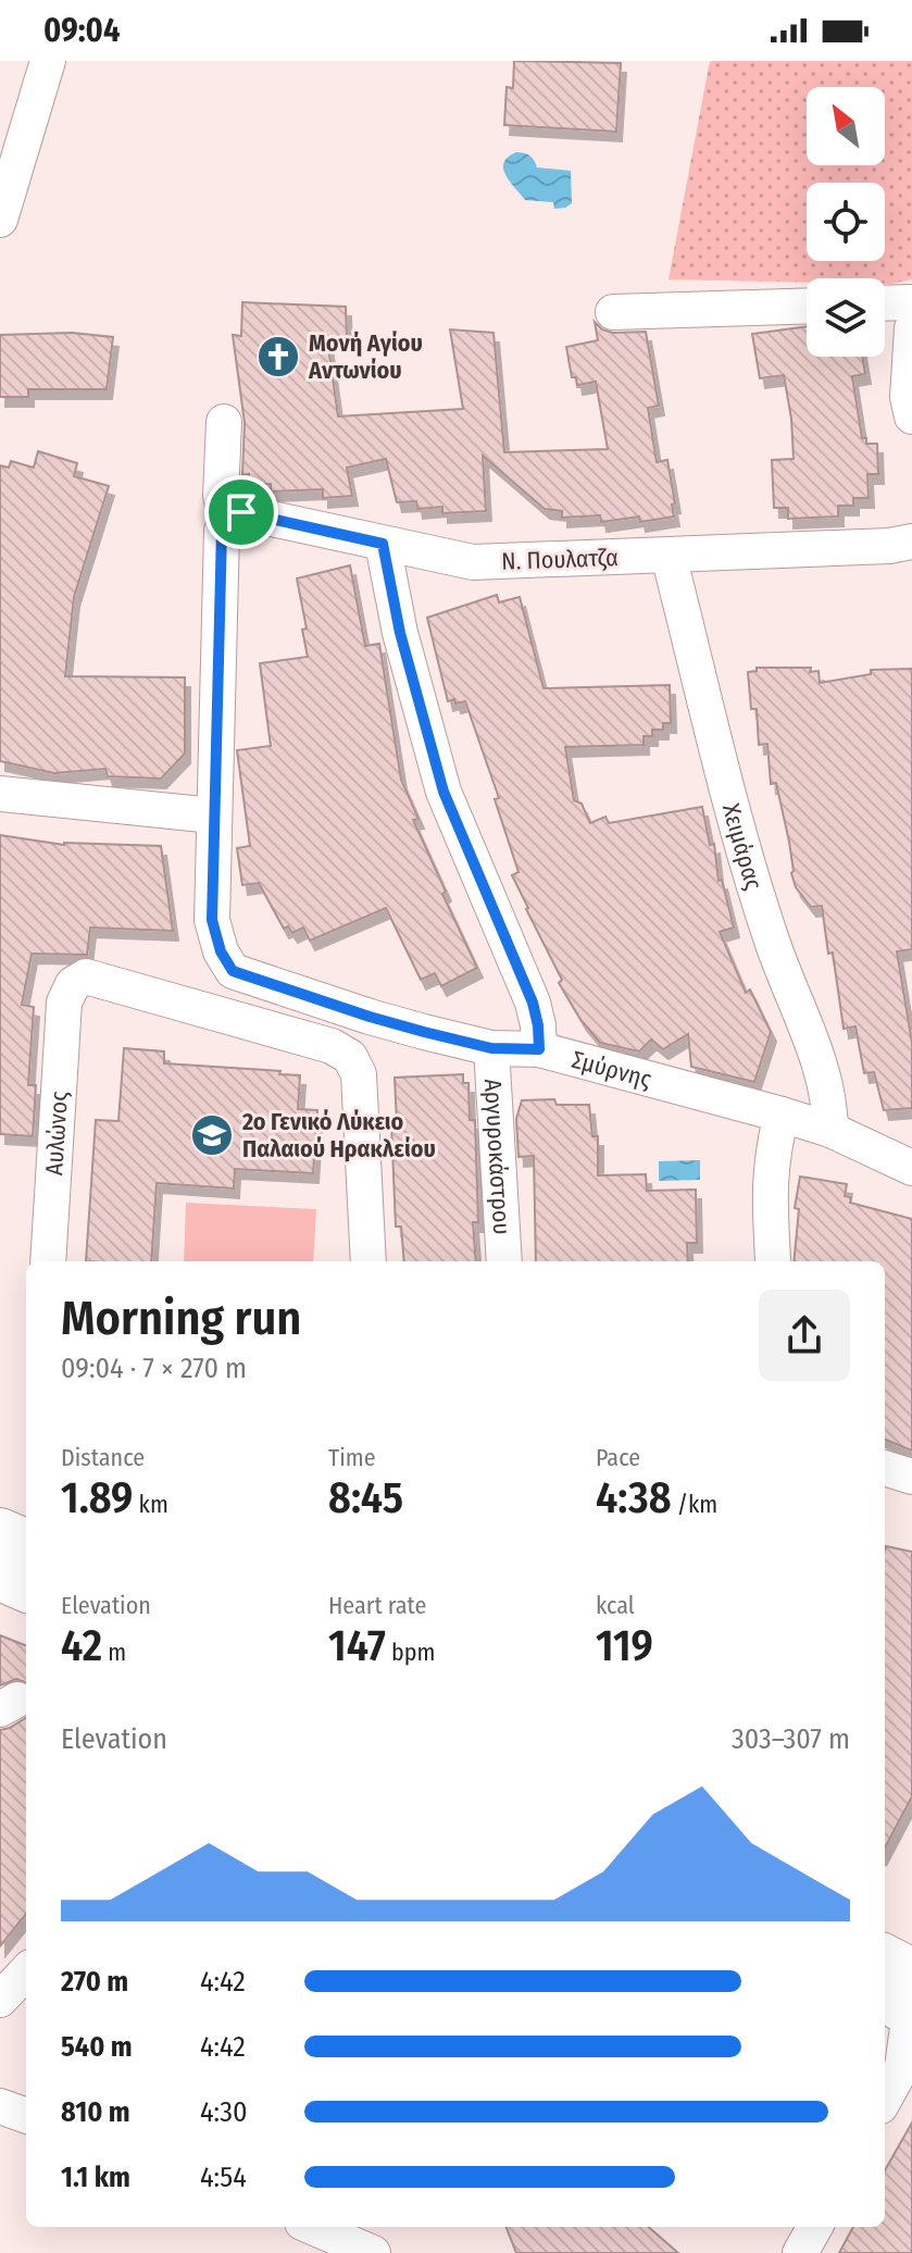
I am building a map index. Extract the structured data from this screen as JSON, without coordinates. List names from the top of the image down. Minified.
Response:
{"streets":{"street":["Ν. Πουλατζα","Χειμάρας","Σμύρνης","Αυλώνος","Αργυροκάστρου"]},"crossings":[["Ν. Πουλατζα","Χειμάρας"],["Χειμάρας","Σμύρνης"],["Σμύρνης","Αργυροκάστρου"]],"places":{"church":["Μονή Αγίου Αντωνίου"],"school or university":["2ο Γενικό Λύκειο Παλαιού Ηρακλείου"]},"north":"top left","page":{"status":"09:04","heading":["Morning run","09:04 · 7 × 270 m"],"stats":[["Distance","1.89 km"],["Time","8:45"],["Pace","4:38 /km"],["Elevation","42 m"],["Heart rate","147 bpm"],["kcal","119"]],"chart":["Elevation","303–307 m"],"list":[{"name":"270 m","note":"4:42"},{"name":"540 m","note":"4:42"},{"name":"810 m","note":"4:30"},{"name":"1.1 km","note":"4:54"}]}}
